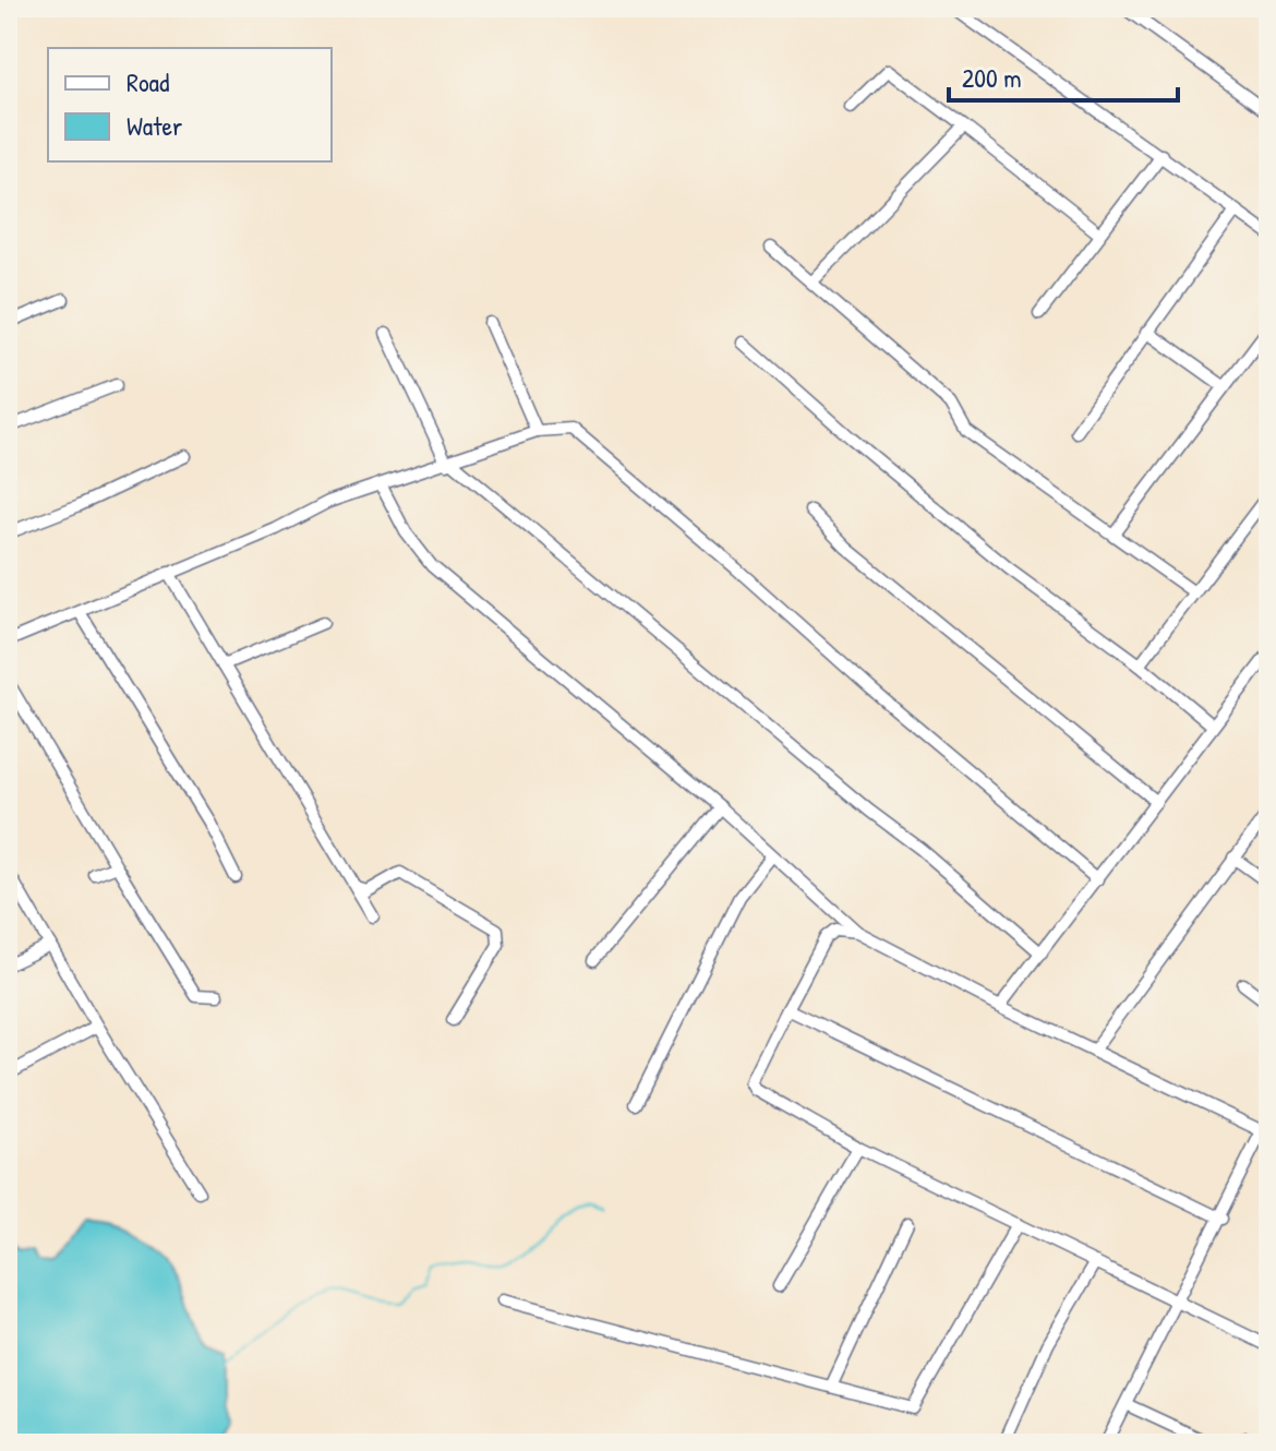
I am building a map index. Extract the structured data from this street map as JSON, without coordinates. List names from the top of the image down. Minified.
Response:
{"legend":["Road","Water"],"scale_bar":"200 m"}
